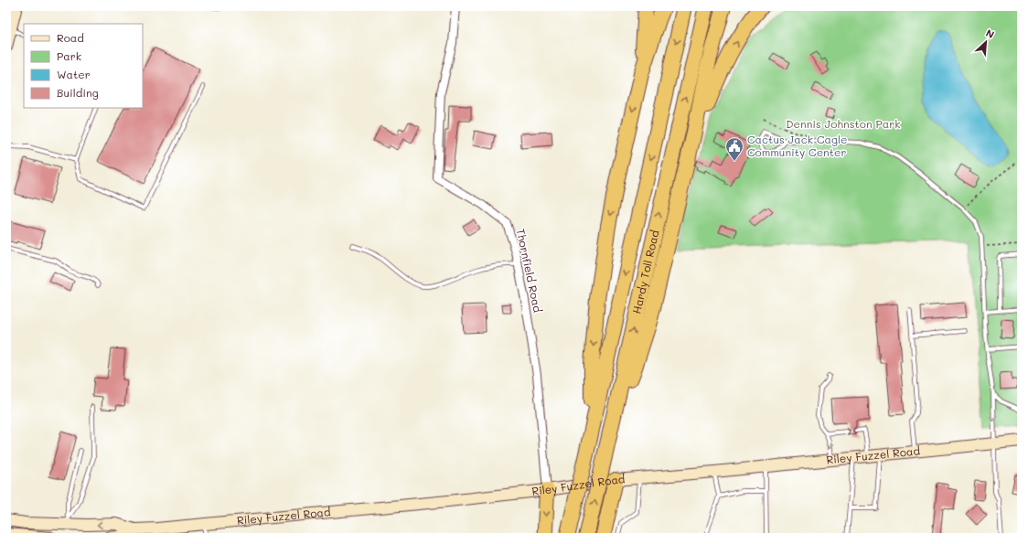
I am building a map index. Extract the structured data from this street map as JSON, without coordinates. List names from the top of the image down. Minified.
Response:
{"streets":{"highway":["Hardy Toll Road"],"main road":["Riley Fuzzel Road"],"street":["Thornfield Road"]},"crossings":[["Thornfield Road","Riley Fuzzel Road"]],"parks":["Dennis Johnston Park"],"places":{"public building":["Cactus Jack Cagle Community Center"]},"legend":["Road","Park","Water","Building"],"north":"top right"}
